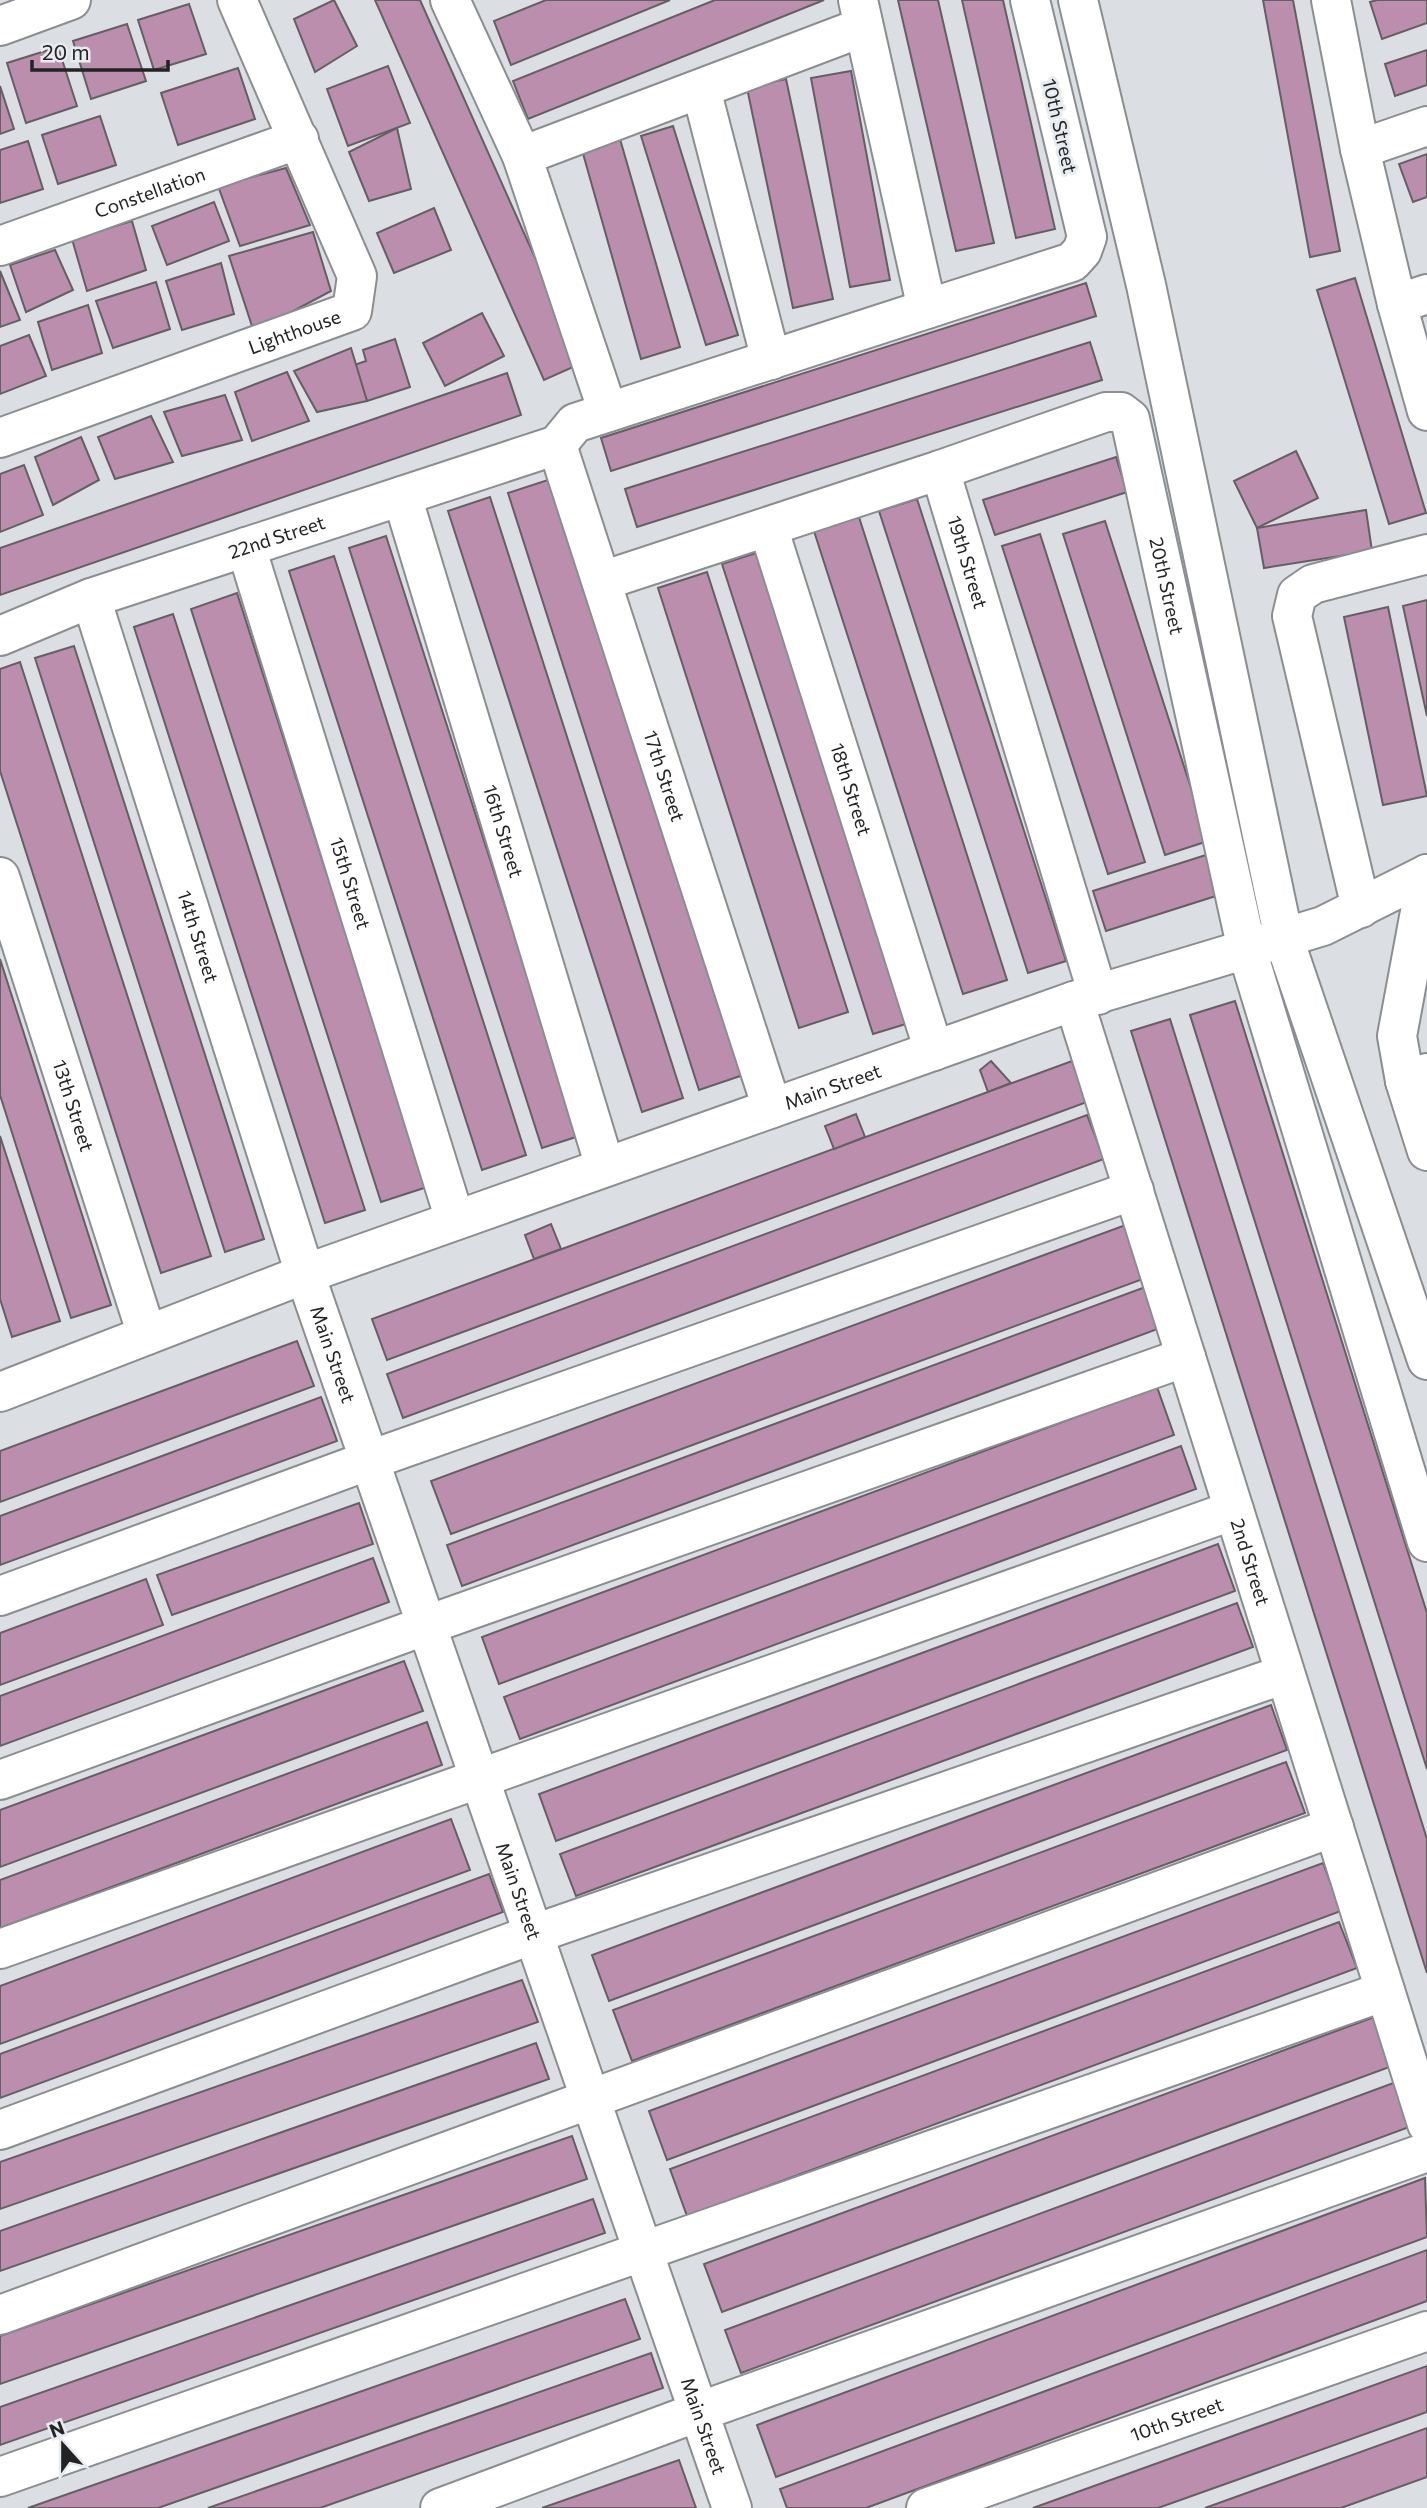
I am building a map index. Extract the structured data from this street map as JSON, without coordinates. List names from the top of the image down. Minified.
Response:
{"streets":{"street":["10th Street","Constellation","Lighthouse","22nd Street","19th Street","20th Street","17th Street","18th Street","16th Street","15th Street","14th Street","Main Street","13th Street","2nd Street"]},"crossings":[["Constellation","Lighthouse"],["22nd Street","17th Street"],["22nd Street","16th Street"],["22nd Street","15th Street"],["22nd Street","14th Street"],["19th Street","20th Street"],["19th Street","Main Street"],["19th Street","2nd Street"],["20th Street","Main Street"],["17th Street","Main Street"],["18th Street","Main Street"],["16th Street","Main Street"],["15th Street","Main Street"],["14th Street","Main Street"],["Main Street","13th Street"],["Main Street","2nd Street"]],"scale_bar":"20 m","north":"top"}
